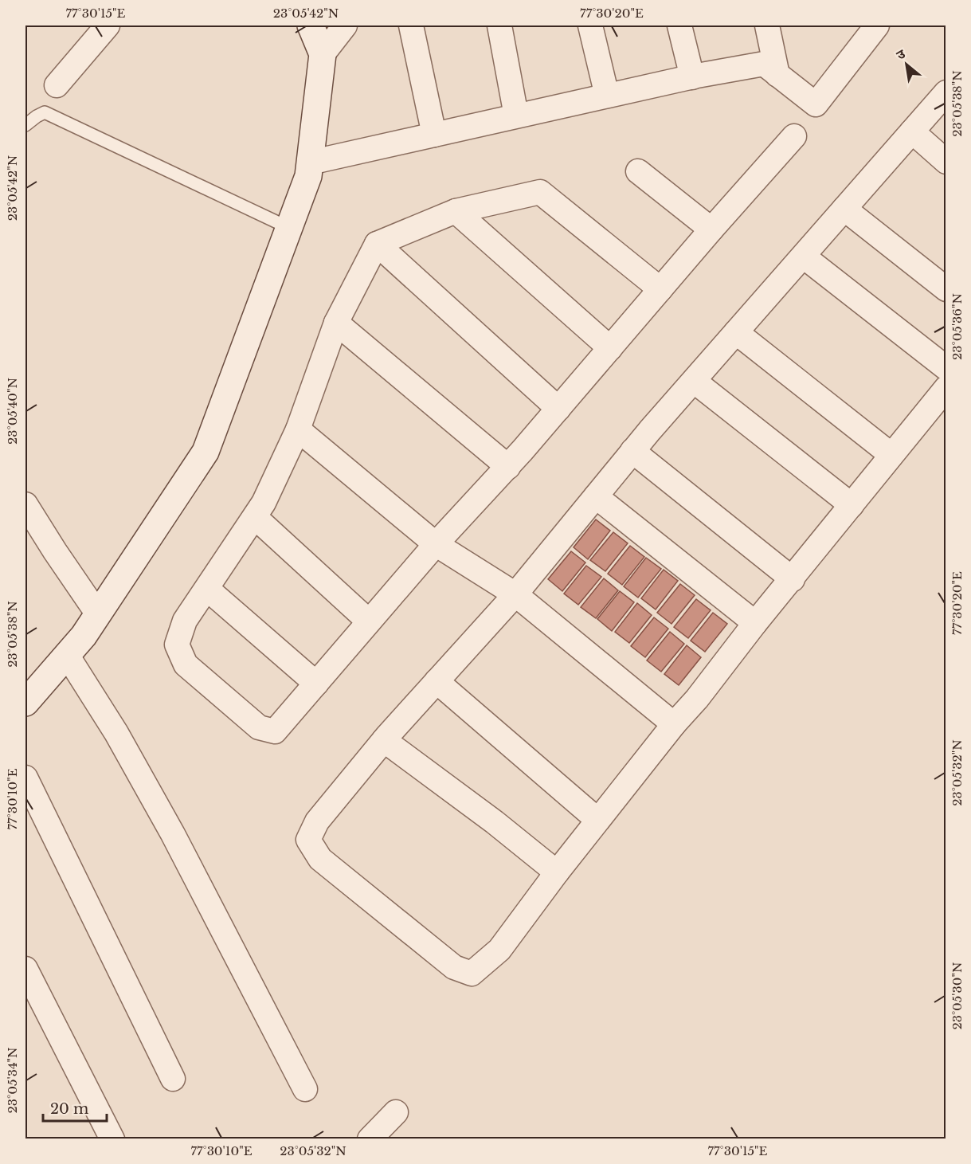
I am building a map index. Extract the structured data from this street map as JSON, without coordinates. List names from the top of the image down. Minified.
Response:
{"scale_bar":"20 m","north":"top left","coordinates":["77°30'15\"E","23°05'42\"N","77°30'20\"E","23°05'38\"N","23°05'36\"N","23°05'40\"N","23°05'32\"N","77°30'10\"E","23°05'30\"N","23°05'34\"N"]}
